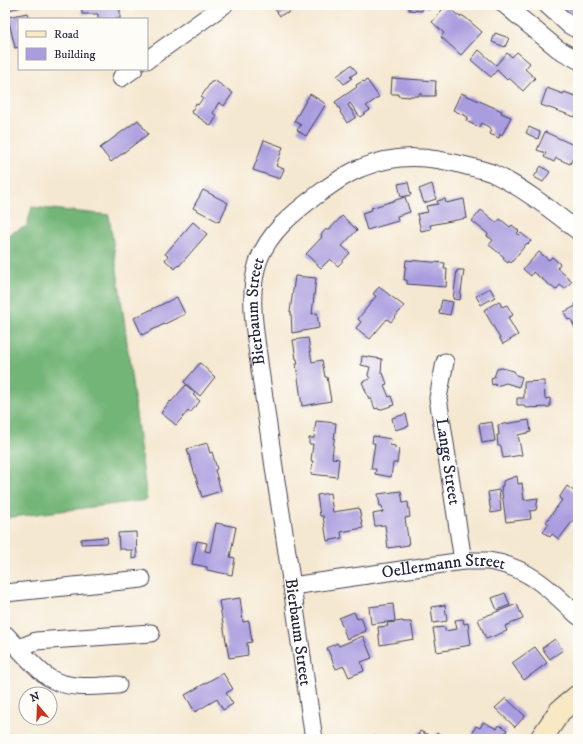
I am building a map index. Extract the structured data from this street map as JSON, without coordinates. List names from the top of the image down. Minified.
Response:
{"streets":{"street":["Bierbaum Street","Lange Street","Oellermann Street"]},"crossings":[["Bierbaum Street","Oellermann Street"],["Lange Street","Oellermann Street"]],"legend":["Road","Building"],"north":"top"}
